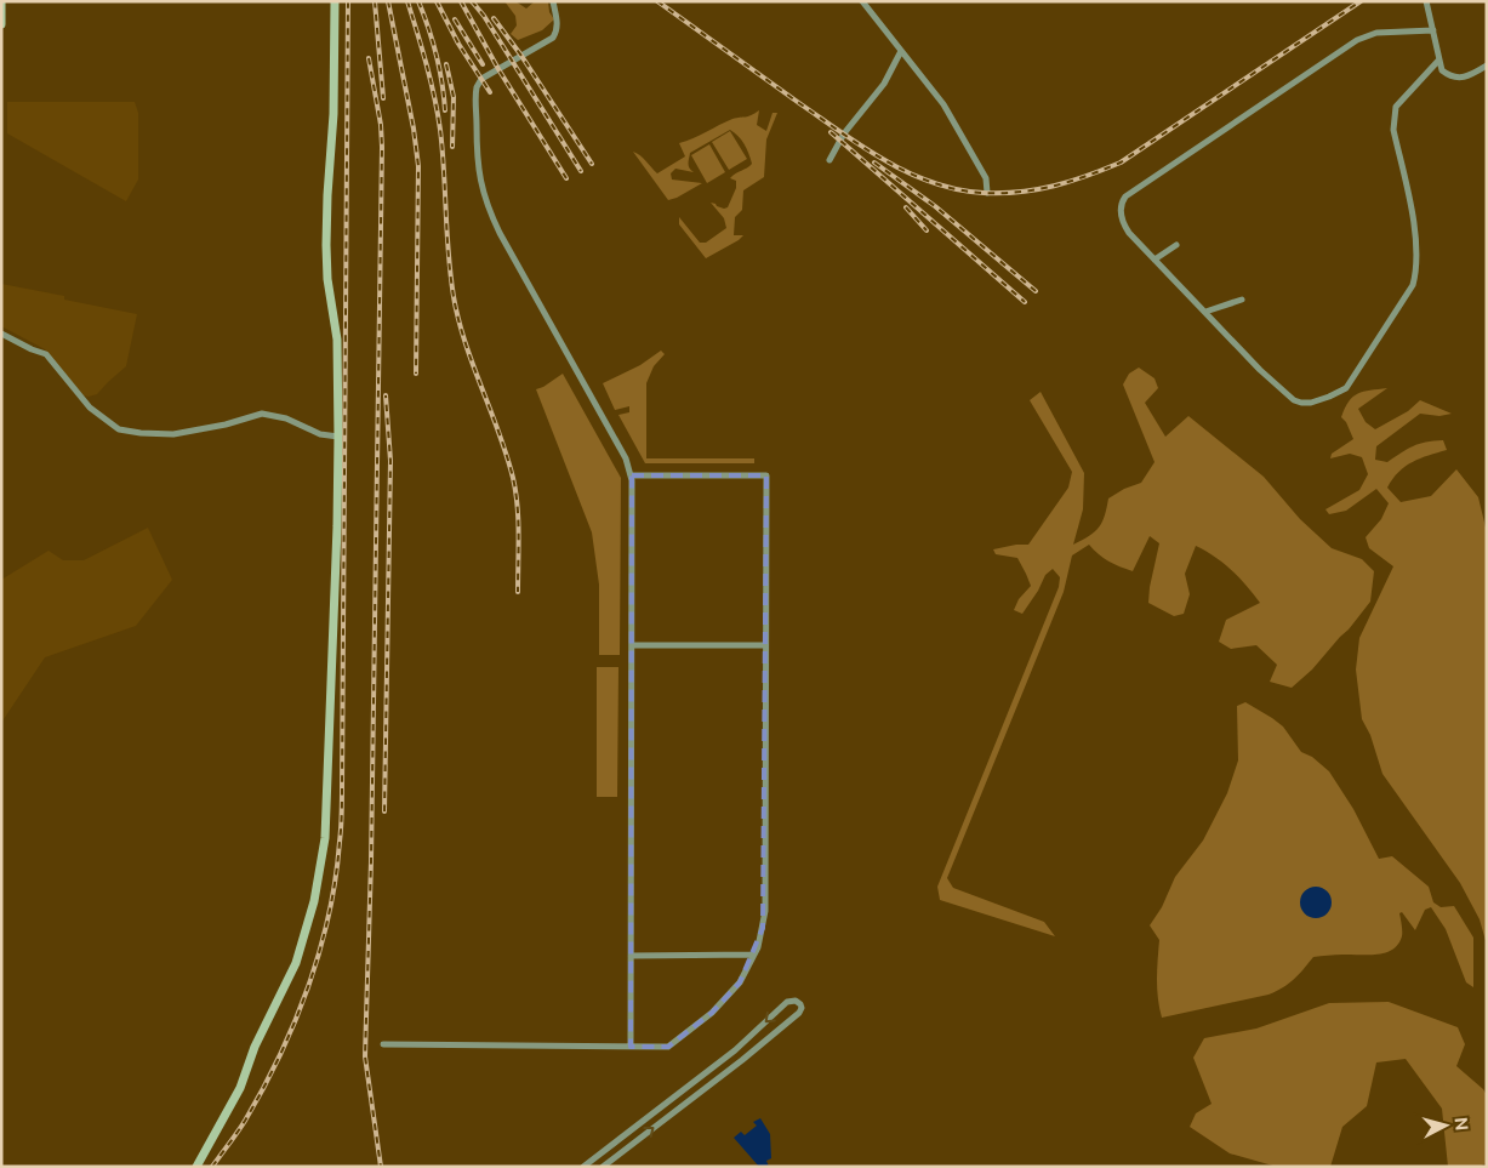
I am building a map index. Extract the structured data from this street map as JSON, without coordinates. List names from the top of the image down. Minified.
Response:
{"north":"right"}
